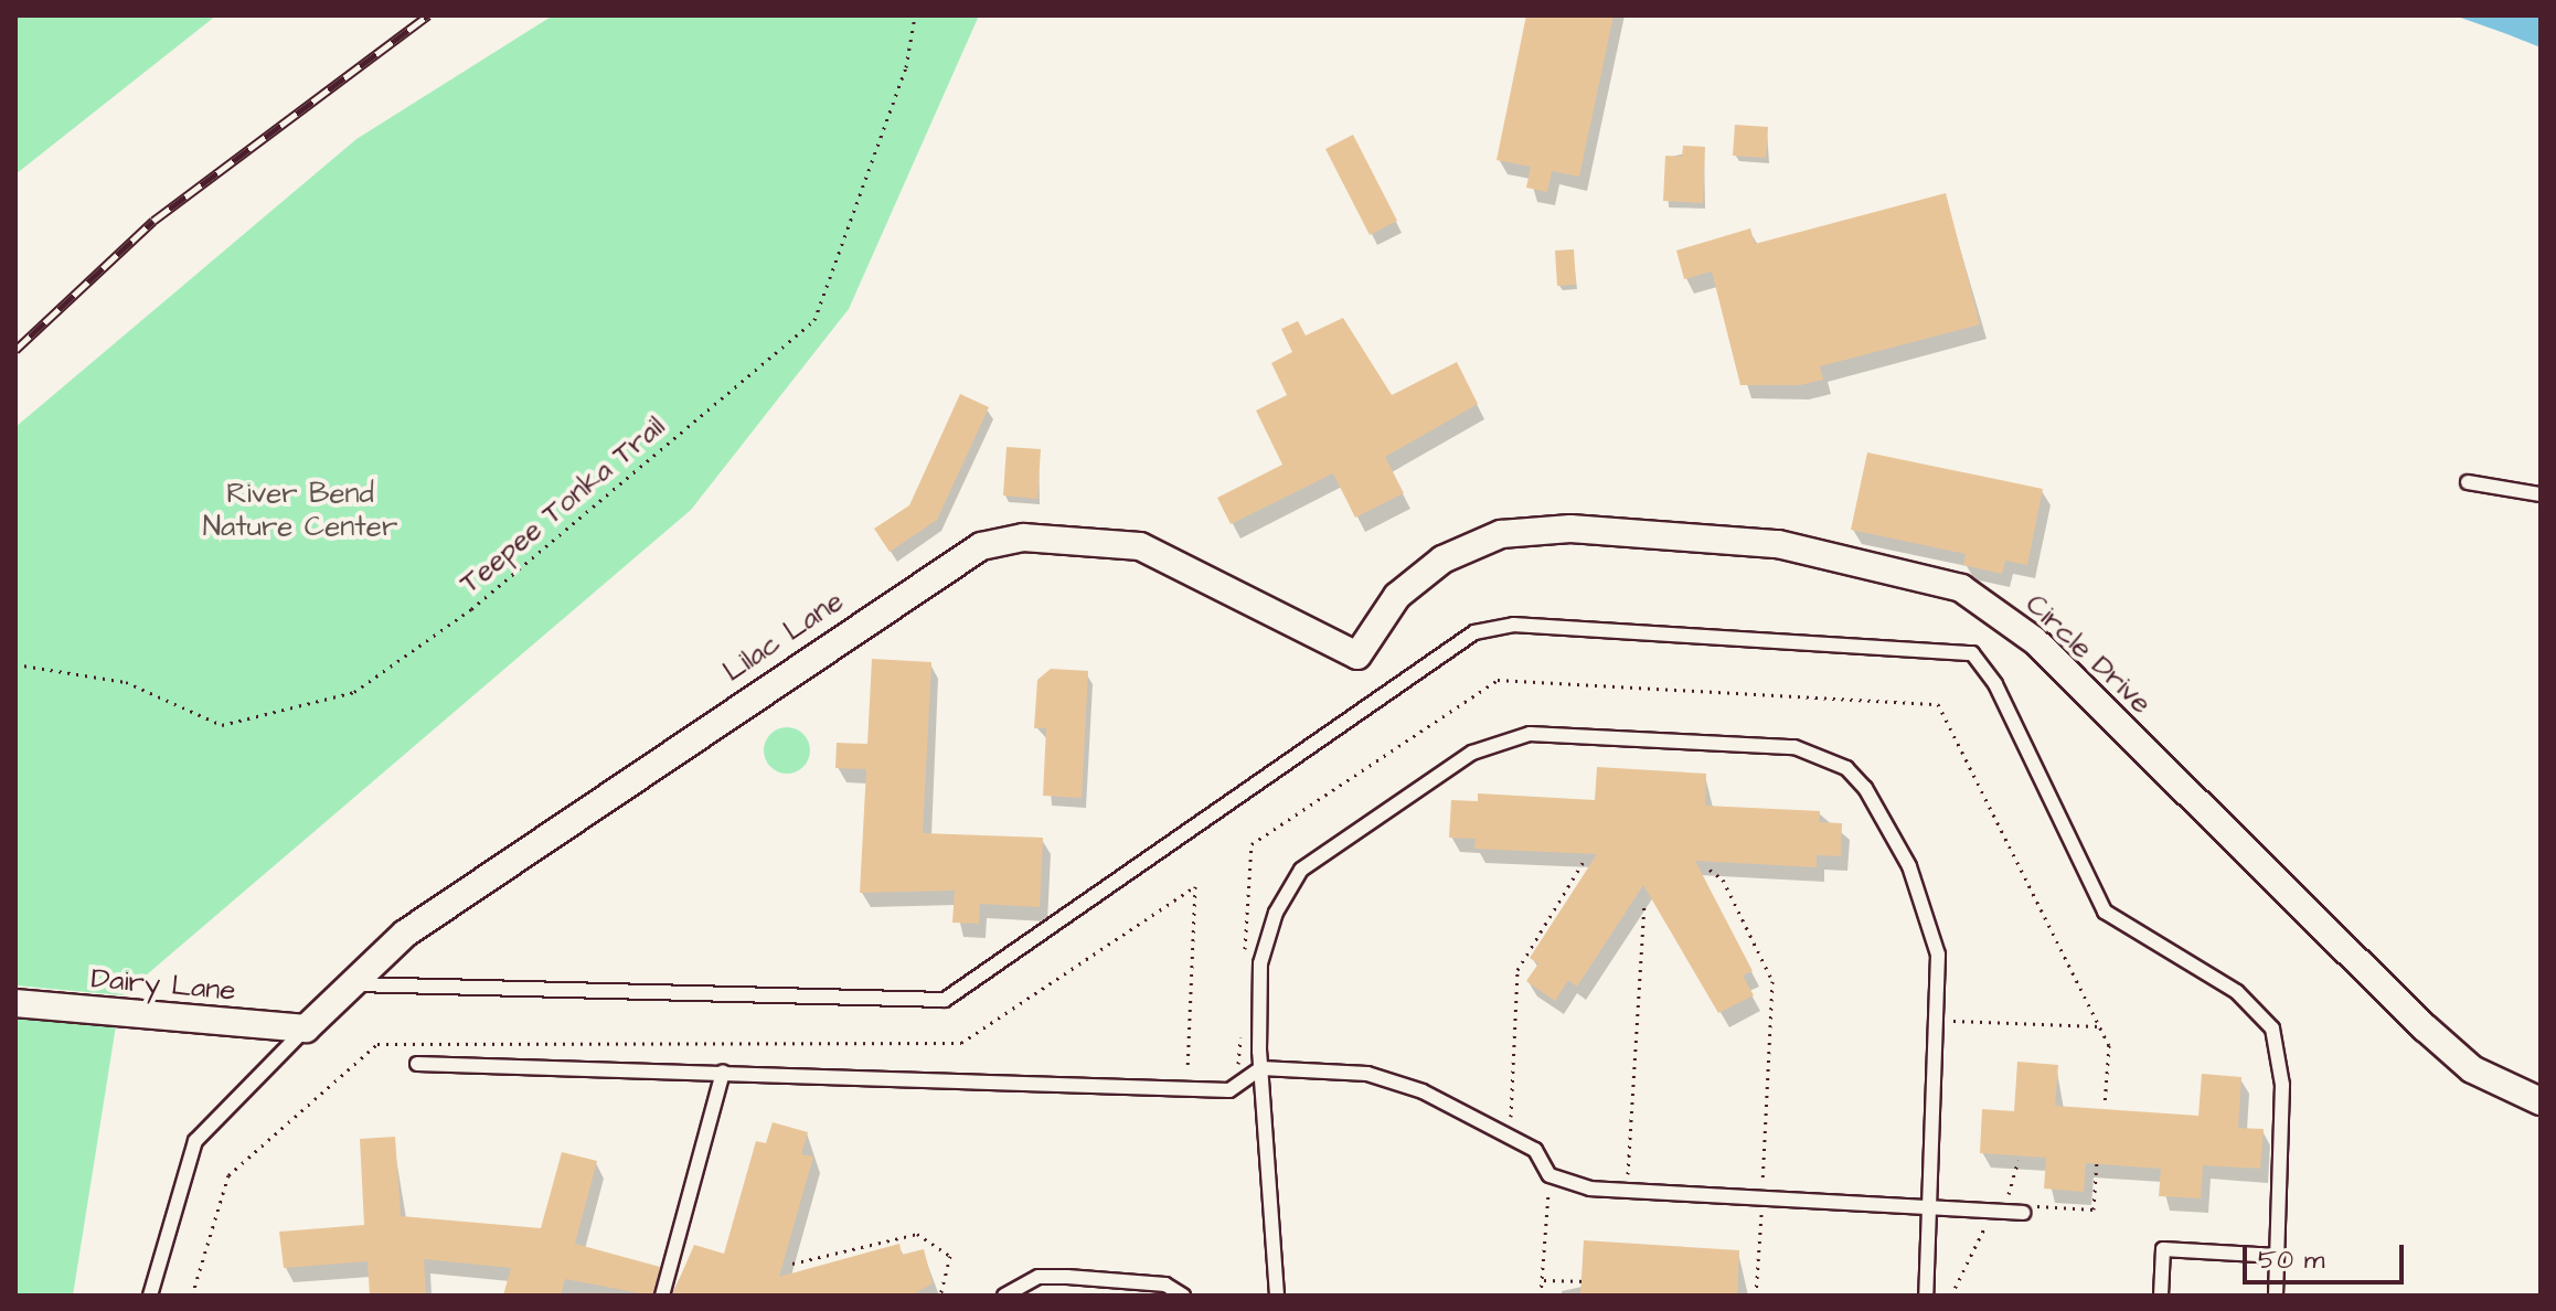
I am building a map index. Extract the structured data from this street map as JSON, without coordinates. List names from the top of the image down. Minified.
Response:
{"streets":{"street":["Lilac Lane","Circle Drive","Dairy Lane"],"path":["Teepee Tonka Trail"]},"crossings":[["Lilac Lane","Circle Drive"],["Lilac Lane","Dairy Lane"]],"parks":["River Bend Nature Center"],"scale_bar":"50 m"}
